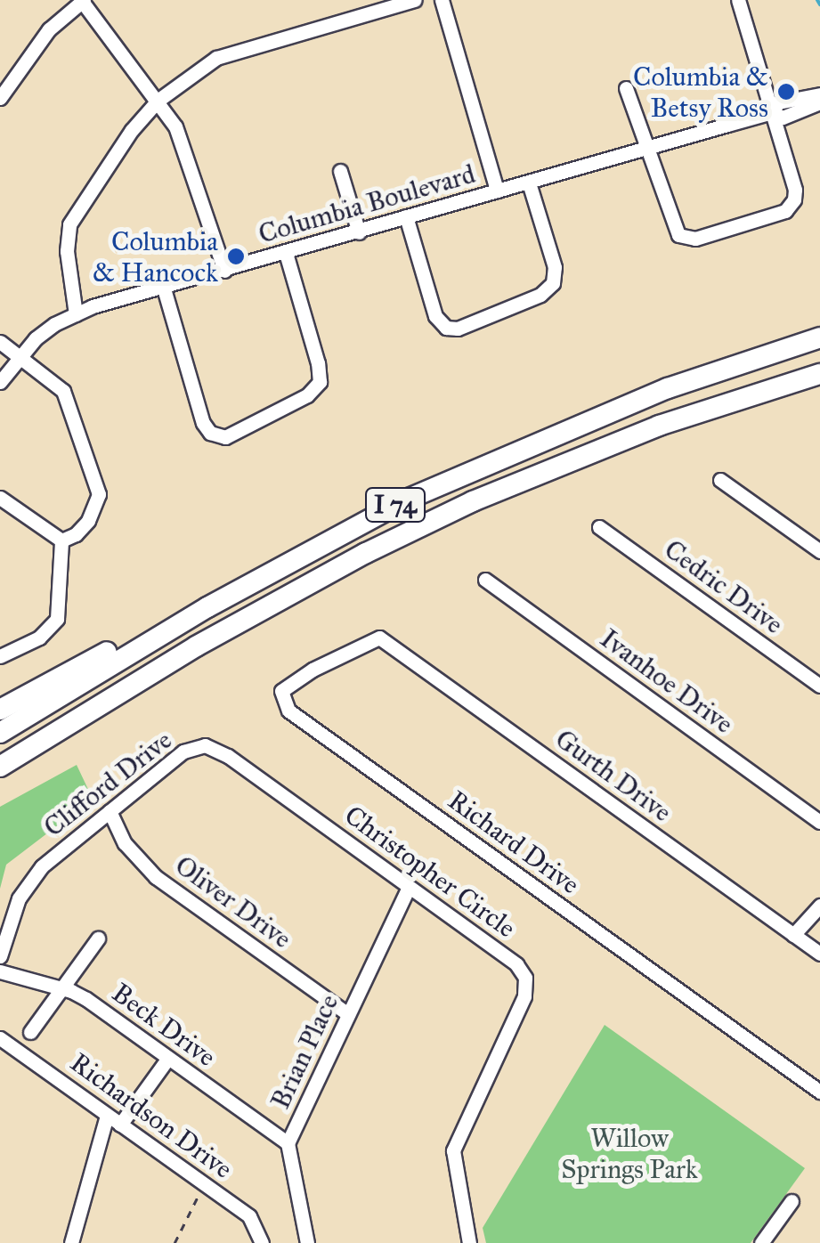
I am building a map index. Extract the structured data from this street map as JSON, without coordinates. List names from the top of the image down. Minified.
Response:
{"streets":{"highway":["I 74"],"street":["Columbia Boulevard","Cedric Drive","Ivanhoe Drive","Gurth Drive","Clifford Drive","Richard Drive","Christopher Circle","Oliver Drive","Beck Drive","Brian Place","Richardson Drive"]},"crossings":[["Gurth Drive","Richard Drive"],["Clifford Drive","Christopher Circle"],["Clifford Drive","Oliver Drive"],["Christopher Circle","Brian Place"],["Oliver Drive","Brian Place"],["Beck Drive","Brian Place"]],"parks":["Willow Springs Park"],"places":["Columbia & Betsy Ross","Columbia & Hancock"]}
